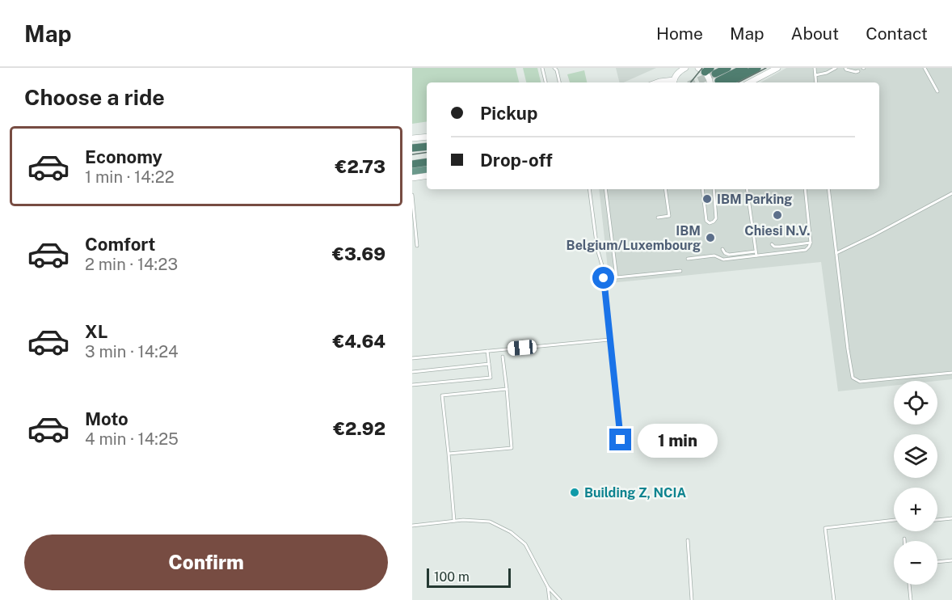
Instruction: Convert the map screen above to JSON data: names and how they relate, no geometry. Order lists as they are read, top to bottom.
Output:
{
  "places": [
    "IBM Parking",
    "Chiesi N.V.",
    "IBM Belgium/Luxembourg",
    "Building Z, NCIA"
  ],
  "scale_bar": "100 m",
  "page": {
    "header": "Map",
    "nav": [
      "Home",
      "Map",
      "About",
      "Contact"
    ],
    "heading": "Choose a ride",
    "banner": ["Pickup", "Drop-off"],
    "list": [
      {
        "name": "Economy",
        "note": "1 min · 14:22",
        "value": "€2.73"
      },
      {
        "name": "Comfort",
        "note": "2 min · 14:23",
        "value": "€3.69"
      },
      {
        "name": "XL",
        "note": "3 min · 14:24",
        "value": "€4.64"
      },
      {
        "name": "Moto",
        "note": "4 min · 14:25",
        "value": "€2.92"
      }
    ],
    "map_buttons": ["+", "−"],
    "bubble": "1 min",
    "buttons": "Confirm",
    "scale": "100 m"
  }
}
